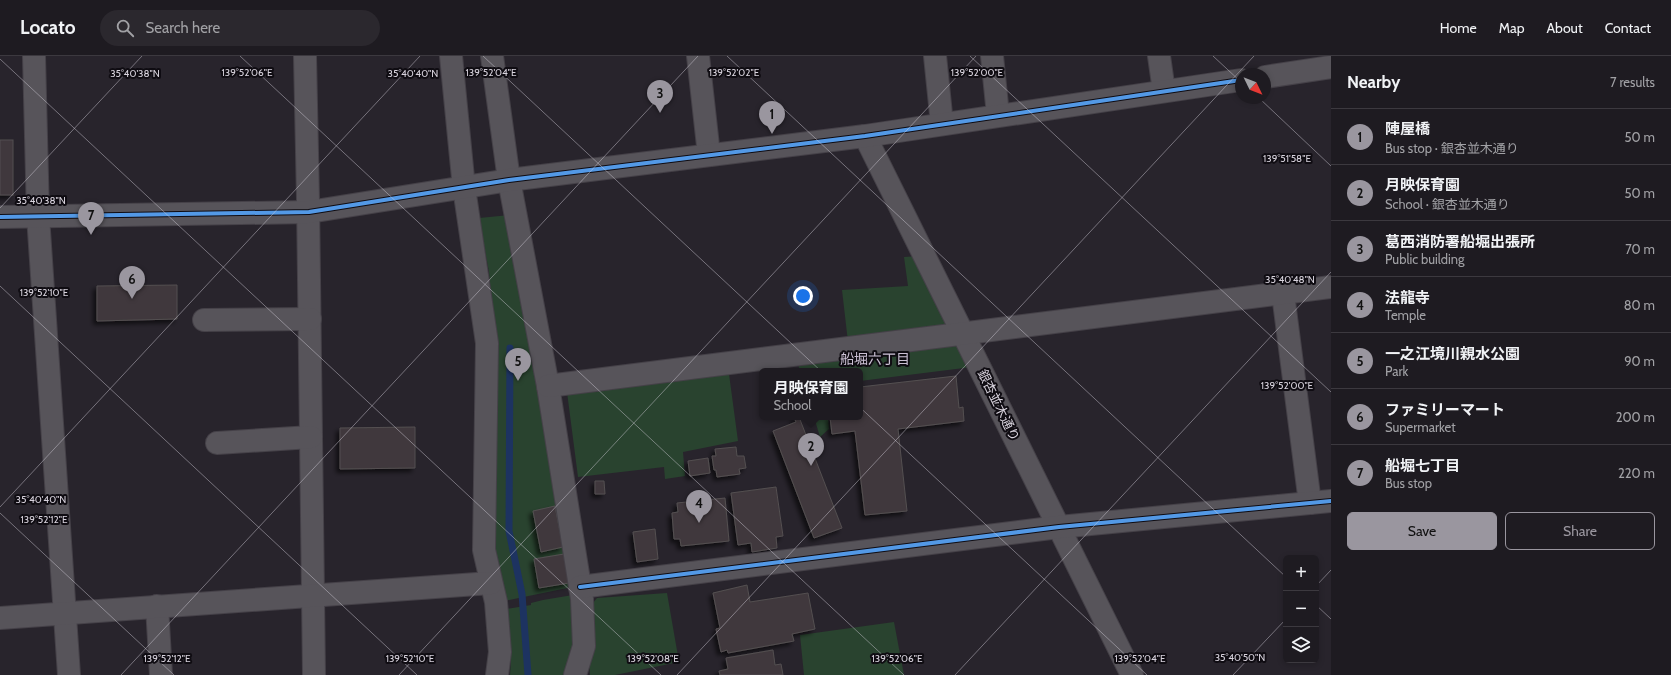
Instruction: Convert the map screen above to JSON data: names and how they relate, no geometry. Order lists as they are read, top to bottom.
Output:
{
  "streets": {
    "street": ["銀杏並木通り"]
  },
  "districts": ["船堀六丁目"],
  "north": "bottom right",
  "page": {
    "header": "Locato",
    "search": "Search here",
    "nav": [
      "Home",
      "Map",
      "About",
      "Contact"
    ],
    "heading": ["Nearby", "7 results"],
    "pins": [
      "3",
      "1",
      "7",
      "6",
      "5",
      "2",
      "4"
    ],
    "list": [
      {
        "mark": "1",
        "name": "陣屋橋",
        "note": "Bus stop · 銀杏並木通り",
        "value": "50 m"
      },
      {
        "mark": "2",
        "name": "月映保育園",
        "note": "School · 銀杏並木通り",
        "value": "50 m"
      },
      {
        "mark": "3",
        "name": "葛西消防署船堀出張所",
        "note": "Public building",
        "value": "70 m"
      },
      {
        "mark": "4",
        "name": "法龍寺",
        "note": "Temple",
        "value": "80 m"
      },
      {
        "mark": "5",
        "name": "一之江境川親水公園",
        "note": "Park",
        "value": "90 m"
      },
      {
        "mark": "6",
        "name": "ファミリーマート",
        "note": "Supermarket",
        "value": "200 m"
      },
      {
        "mark": "7",
        "name": "船堀七丁目",
        "note": "Bus stop",
        "value": "220 m"
      }
    ],
    "popup": ["月映保育園", "School"],
    "buttons": ["Save", "Share"],
    "map_buttons": ["+", "−"]
  },
  "coordinates": [
    "139°52'02\"E",
    "139°52'00\"E",
    "139°52'06\"E",
    "139°52'04\"E",
    "35°40'38\"N",
    "35°40'40\"N",
    "139°51'58\"E",
    "35°40'48\"N",
    "139°52'10\"E",
    "139°52'12\"E",
    "35°40'50\"N",
    "139°52'08\"E"
  ]
}
